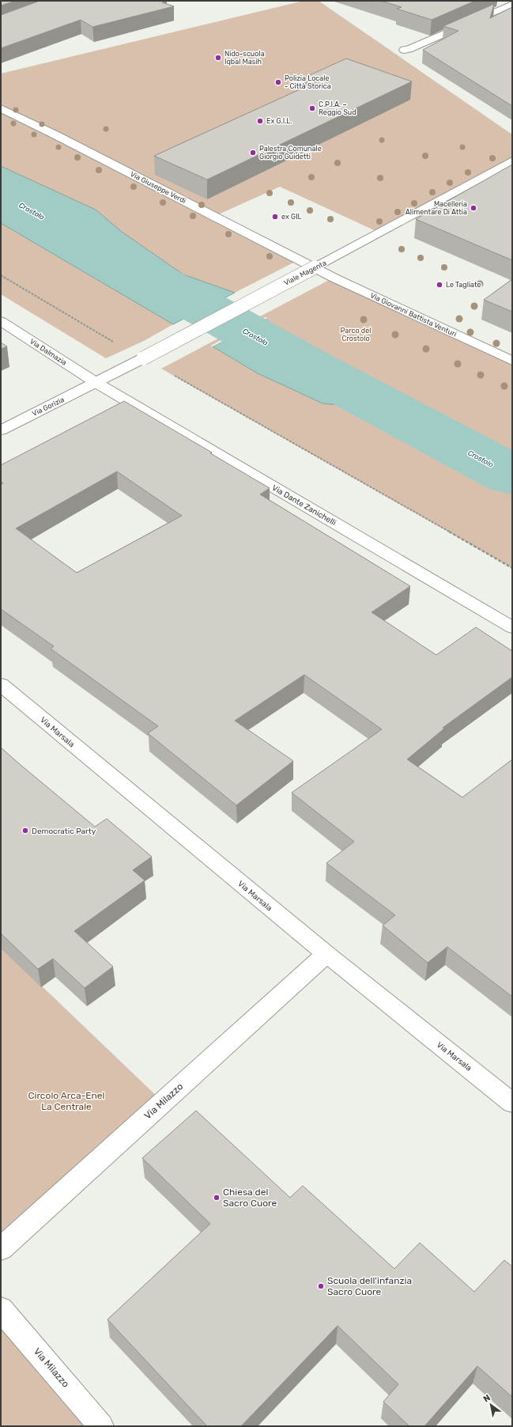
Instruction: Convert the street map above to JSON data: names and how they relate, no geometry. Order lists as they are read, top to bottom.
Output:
{
  "streets": {
    "street": [
      "Via Giuseppe Verdi",
      "Viale Magenta",
      "Via Giovanni Battista Venturi",
      "Via Dalmazia",
      "Via Gorizia",
      "Via Dante Zanichelli",
      "Via Marsala",
      "Via Milazzo"
    ]
  },
  "crossings": [
    ["Via Giuseppe Verdi", "Viale Magenta"],
    ["Via Giuseppe Verdi", "Via Giovanni Battista Venturi"],
    ["Viale Magenta", "Via Giovanni Battista Venturi"],
    ["Viale Magenta", "Via Dalmazia"],
    ["Viale Magenta", "Via Gorizia"],
    ["Viale Magenta", "Via Dante Zanichelli"],
    ["Via Dalmazia", "Via Gorizia"],
    ["Via Dalmazia", "Via Dante Zanichelli"],
    ["Via Gorizia", "Via Dante Zanichelli"],
    ["Via Marsala", "Via Milazzo"]
  ],
  "water": ["Crostolo"],
  "parks": ["Parco del Crostolo", "Circolo Arca-Enel La Centrale"],
  "places": [
    "Nido-scuola Iqbal Masih",
    "Polizia Locale - Città Storica",
    "C.P.I.A. – Reggio Sud",
    "Ex G.I.L.",
    "Palestra Comunale Giorgio Guidetti",
    "Macelleria Alimentare Di Attia",
    "ex GIL",
    "Le Tagliate",
    "Democratic Party",
    "Chiesa del Sacro Cuore",
    "Scuola dell'infanzia Sacro Cuore"
  ],
  "north": "top left"
}
